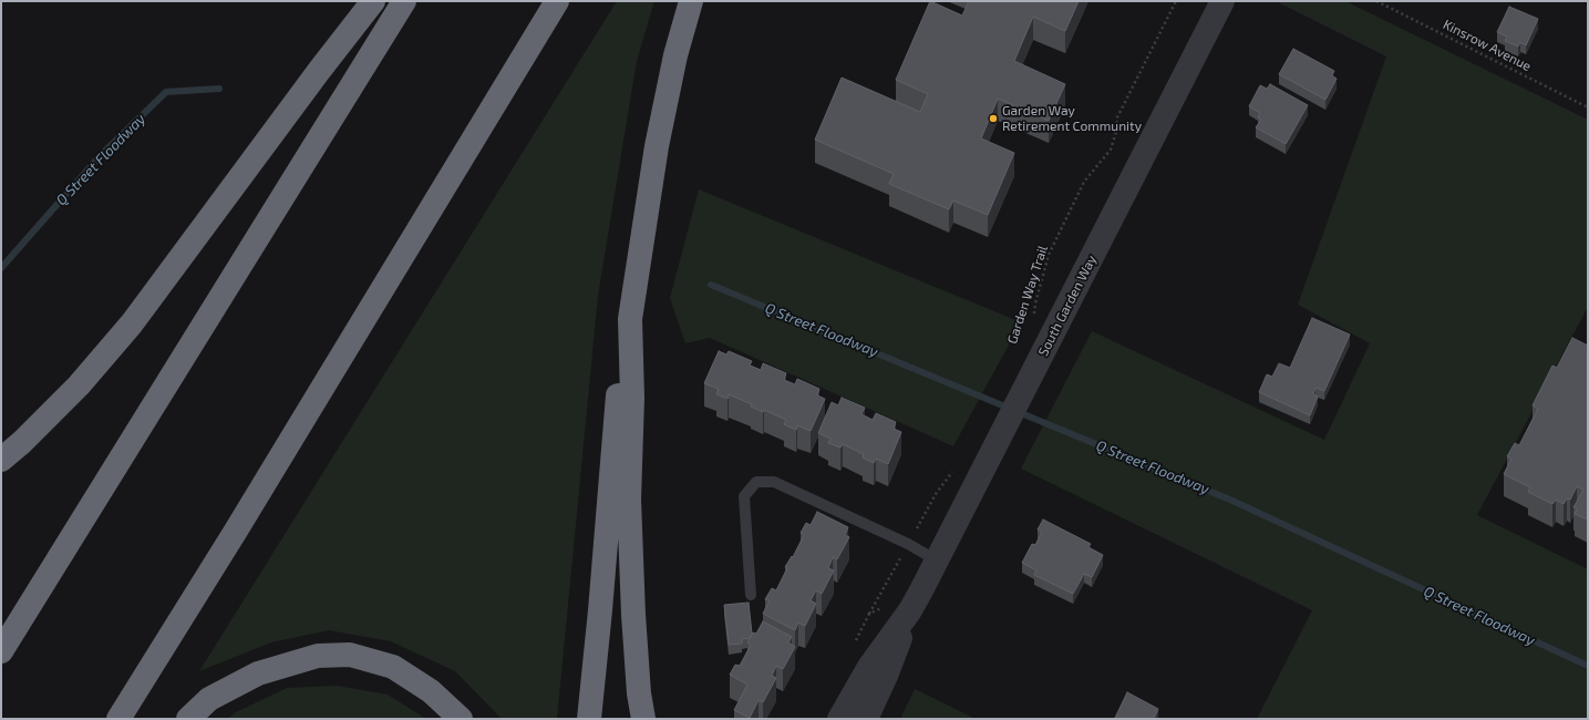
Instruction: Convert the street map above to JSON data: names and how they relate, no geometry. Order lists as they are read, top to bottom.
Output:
{
  "streets": {
    "street": ["South Garden Way"],
    "path": ["Kinsrow Avenue", "Garden Way Trail"]
  },
  "water": ["Q Street Floodway"],
  "places": ["Garden Way Retirement Community"]
}
